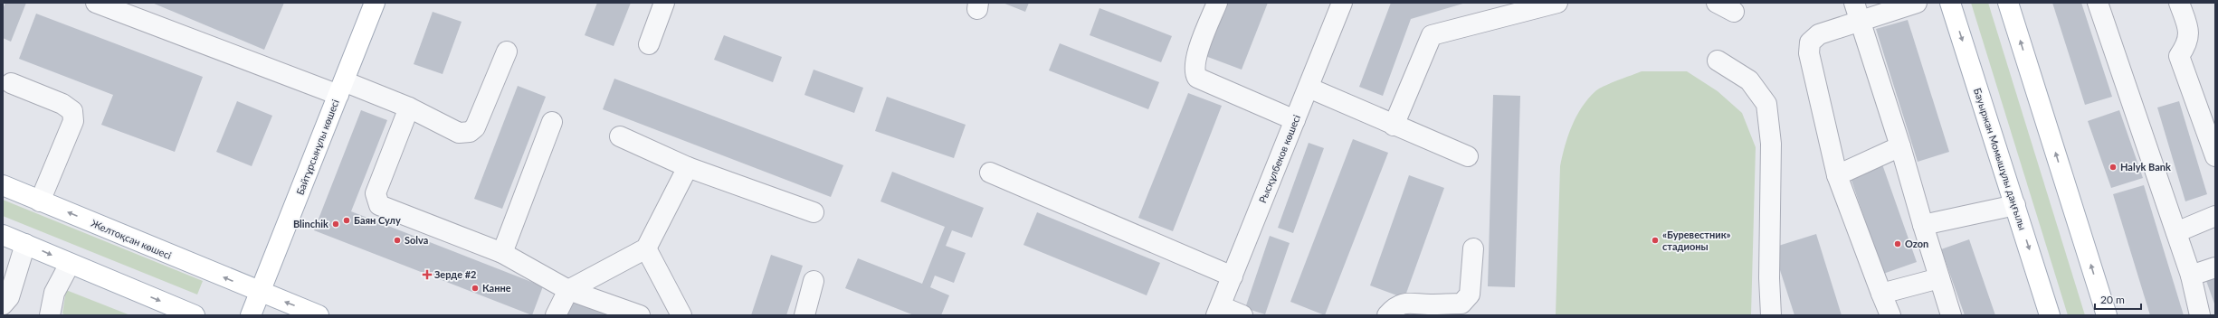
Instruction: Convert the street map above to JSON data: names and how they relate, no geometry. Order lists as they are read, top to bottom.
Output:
{
  "streets": {
    "main road": ["Байтұрсынұлы көшесі", "Бауыржан Момышұлы даңғылы", "Желтоқсан көшесі"],
    "street": ["Рысқұлбеков көшесі"]
  },
  "crossings": [
    ["Байтұрсынұлы көшесі", "Желтоқсан көшесі"]
  ],
  "places": {
    "other": [
      "Halyk Bank",
      "Баян Сулу",
      "Blinchik",
      "Solva",
      "«Буревестник» стадионы",
      "Ozon",
      "Канне"
    ],
    "health": ["Зерде #2"]
  },
  "scale_bar": "20 m"
}
